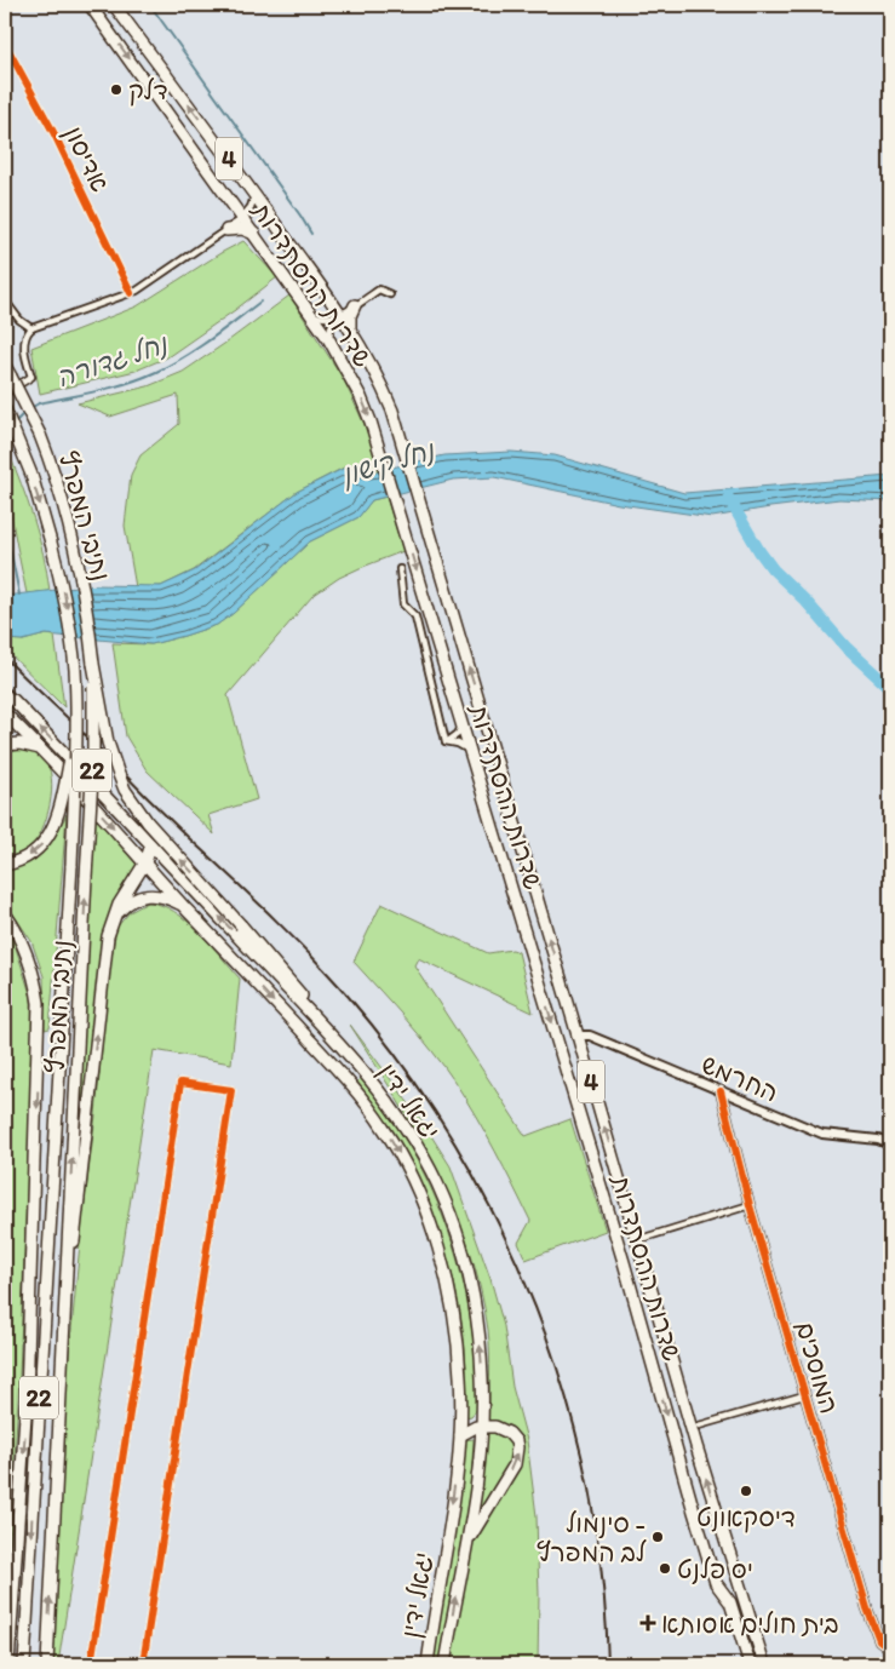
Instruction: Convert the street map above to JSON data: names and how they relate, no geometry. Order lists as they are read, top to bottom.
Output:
{
  "streets": {
    "highway": [
      "4",
      "שדרות ההסתדרות",
      "נתיבי המפרץ",
      "22",
      "יגאל ידין"
    ],
    "street": ["אדיסון", "החרמש", "המוסכים"]
  },
  "crossings": [
    ["שדרות ההסתדרות", "החרמש"],
    ["החרמש", "המוסכים"]
  ],
  "water": ["נחל גדורה", "נחל קישון"],
  "places": {
    "other": [
      "דלק",
      "דיסקאונט",
      "סינמול - לב המפרץ",
      "יס פלנט"
    ],
    "health": ["בית חולים אסותא"]
  }
}
